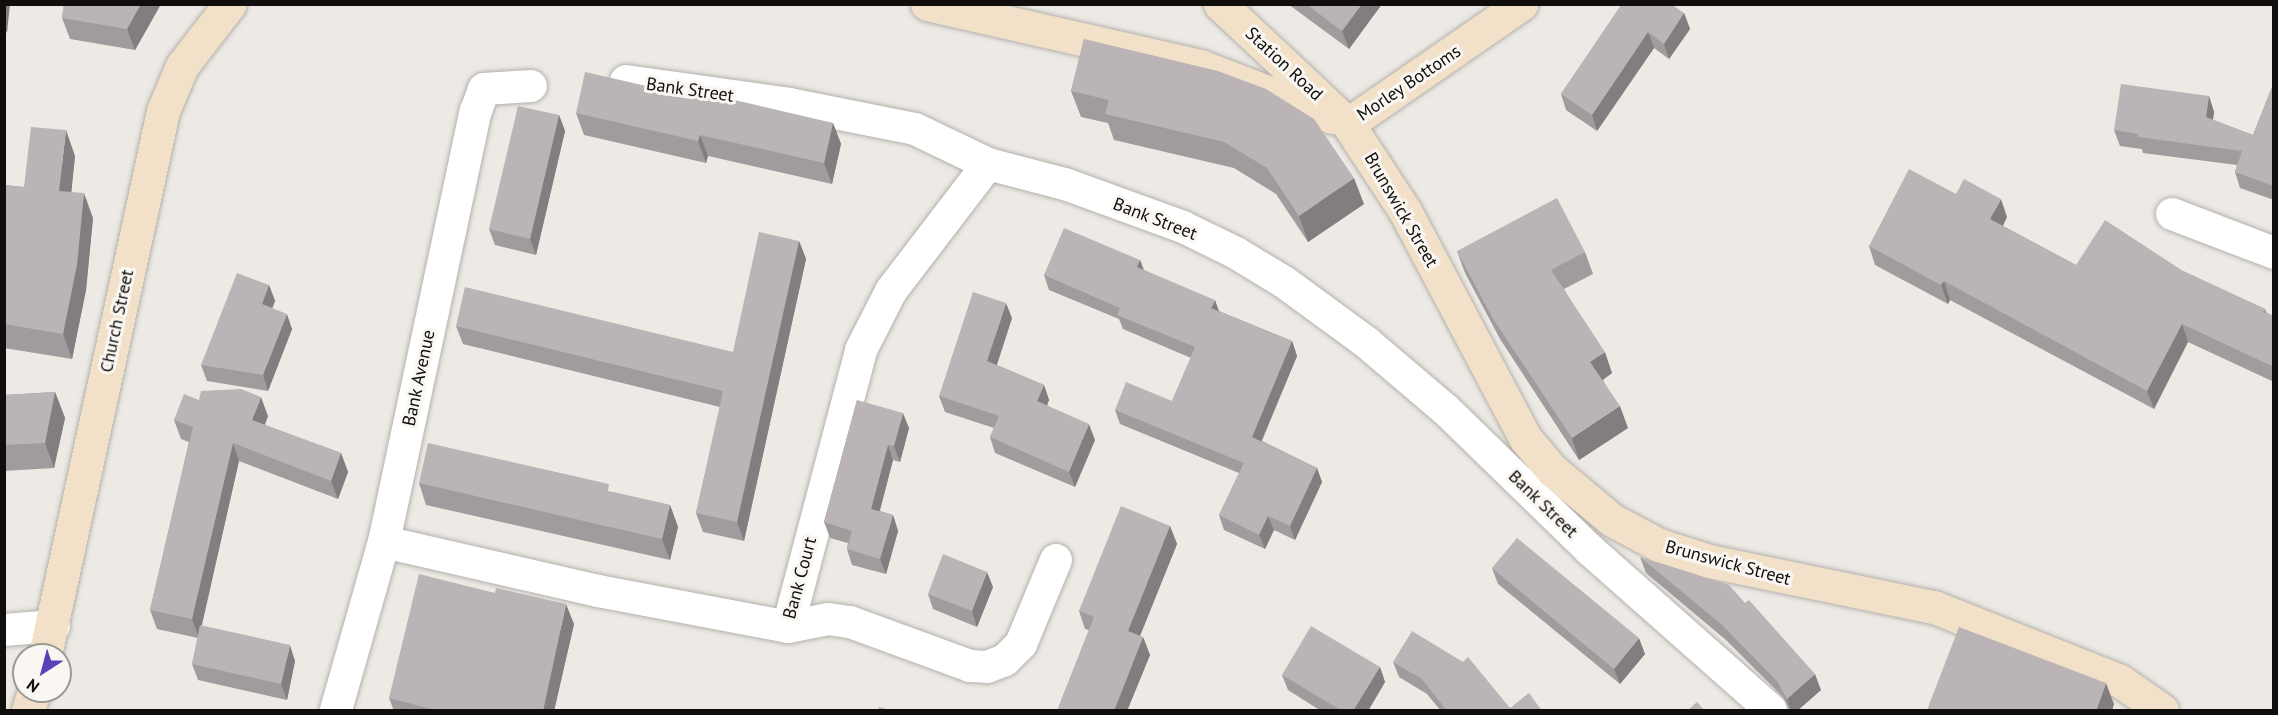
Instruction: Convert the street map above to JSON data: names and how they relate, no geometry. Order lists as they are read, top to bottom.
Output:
{
  "streets": {
    "main road": [
      "Station Road",
      "Morley Bottoms",
      "Brunswick Street",
      "Church Street"
    ],
    "street": ["Bank Street", "Bank Avenue", "Bank Court"]
  },
  "crossings": [
    ["Station Road", "Morley Bottoms"],
    ["Station Road", "Brunswick Street"],
    ["Morley Bottoms", "Brunswick Street"],
    ["Bank Street", "Brunswick Street"],
    ["Bank Street", "Bank Court"],
    ["Bank Avenue", "Bank Court"]
  ],
  "north": "bottom left"
}
